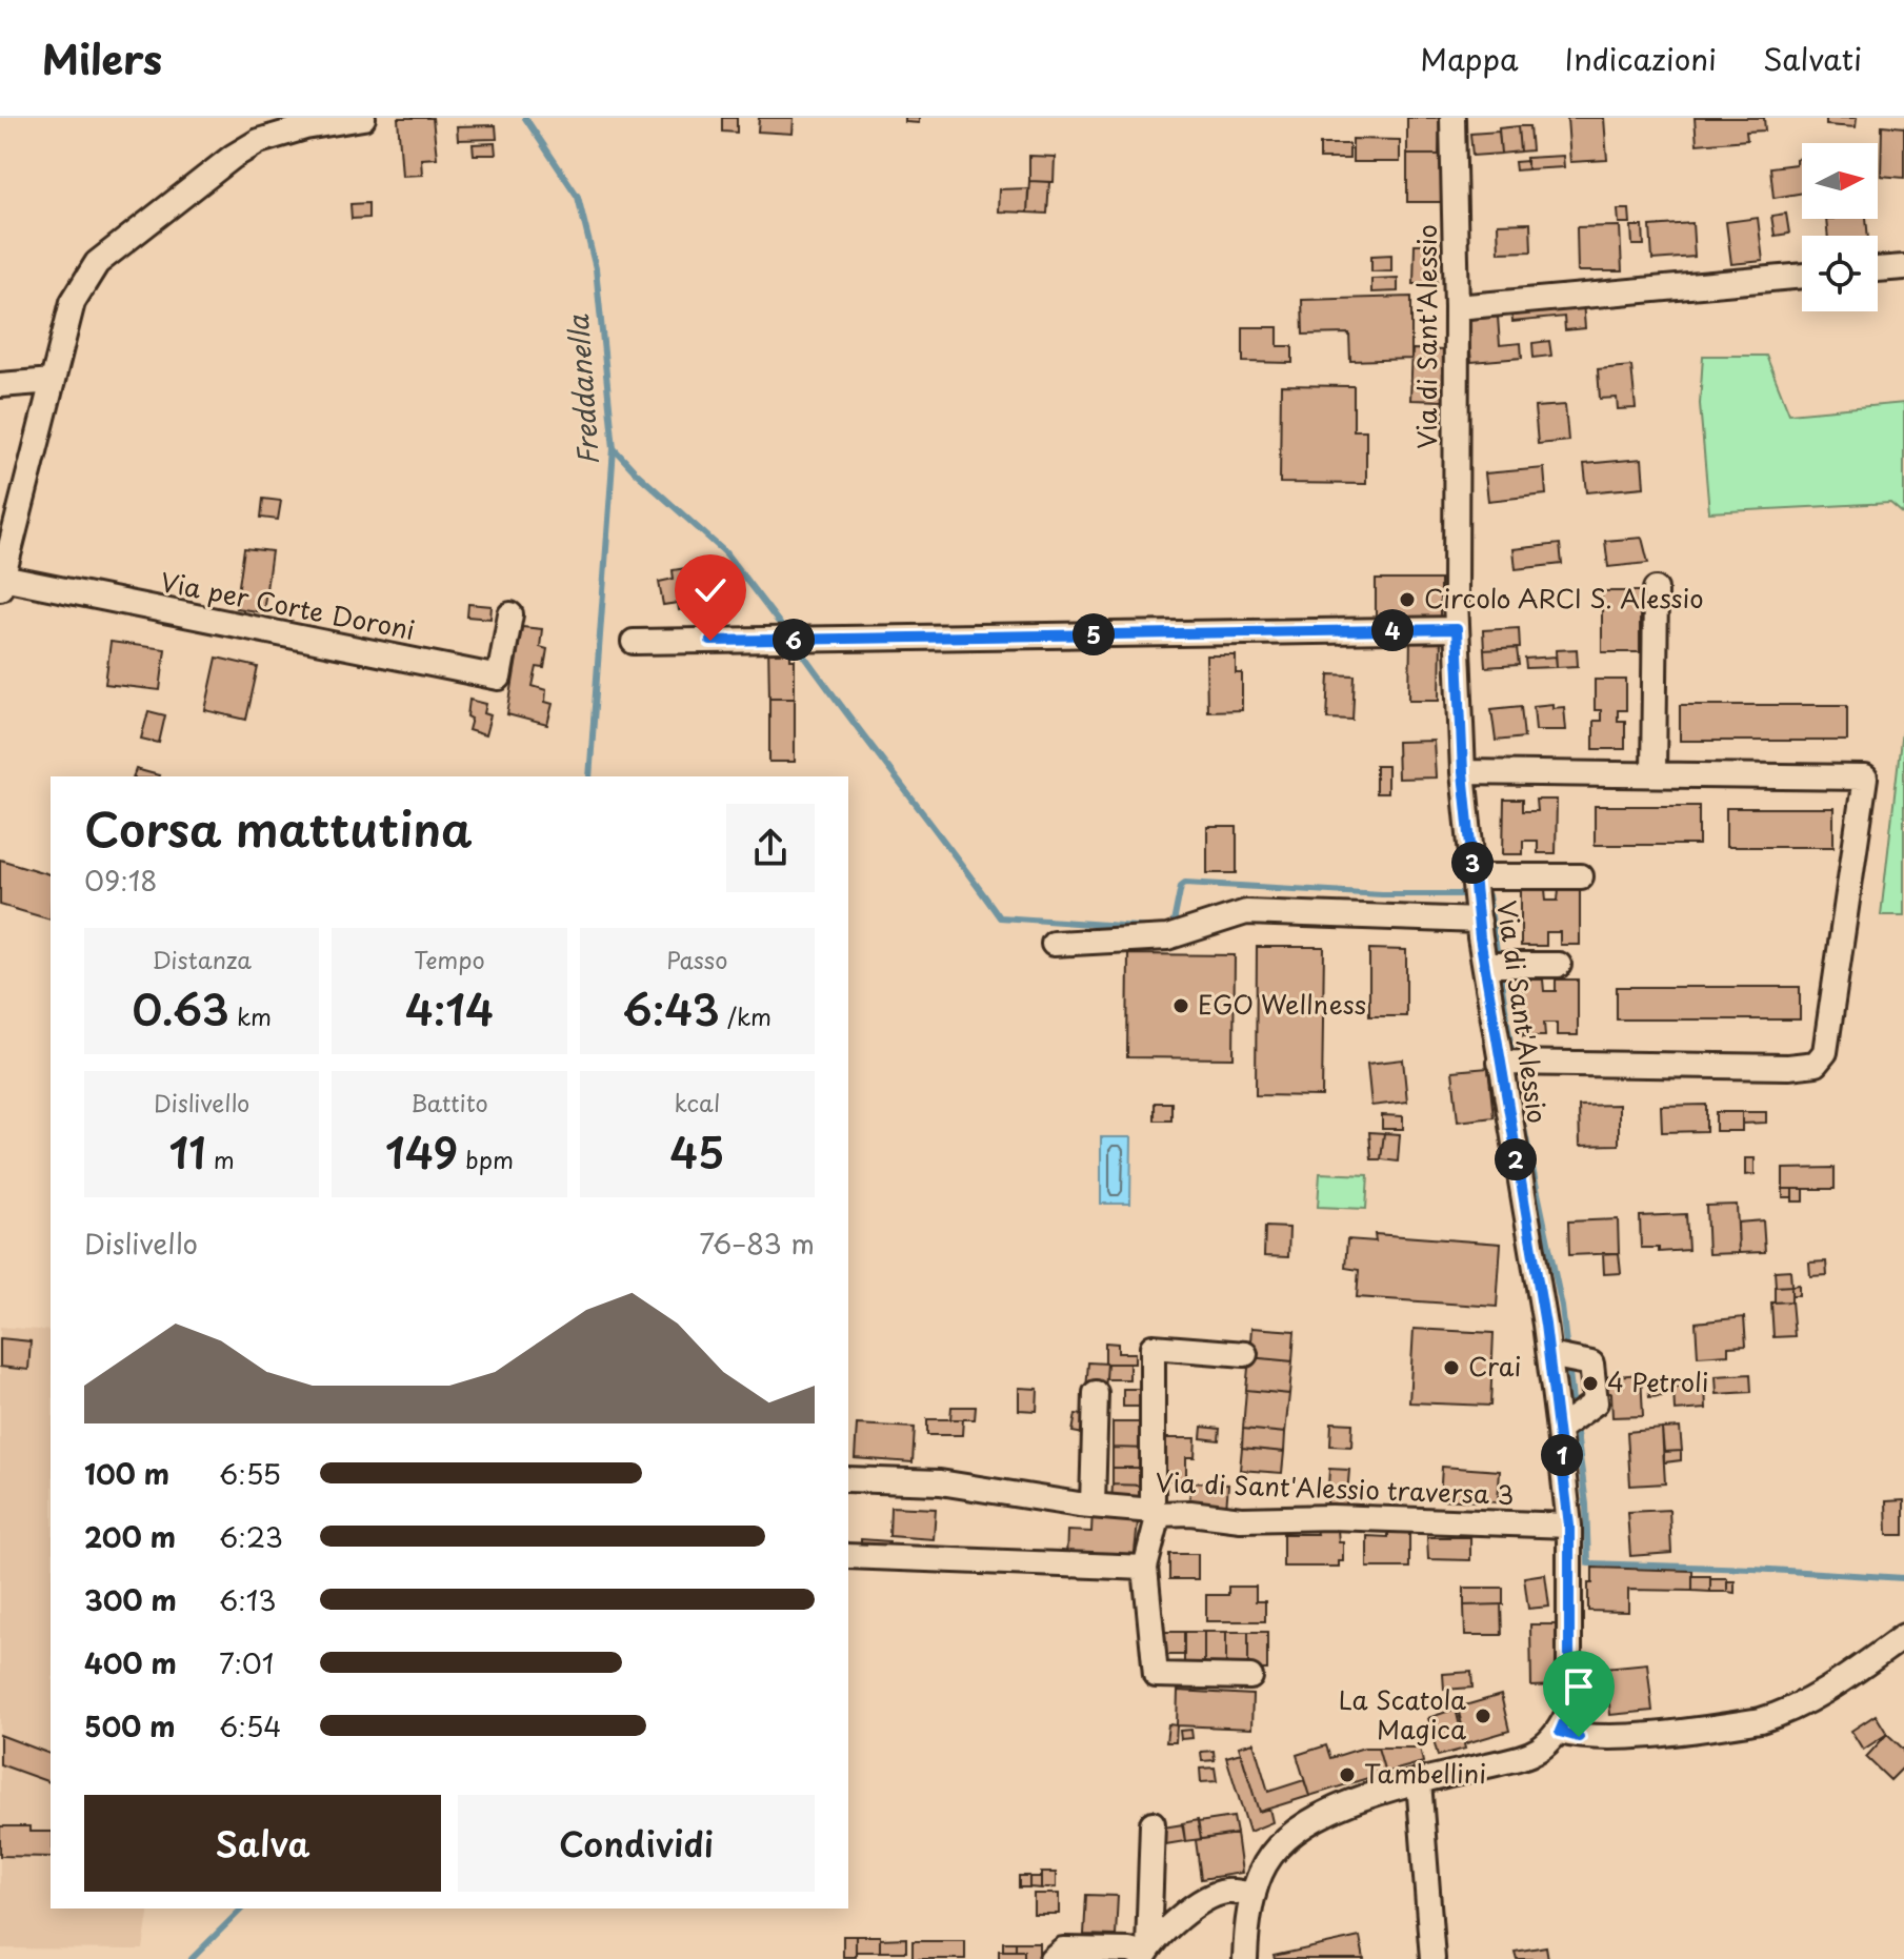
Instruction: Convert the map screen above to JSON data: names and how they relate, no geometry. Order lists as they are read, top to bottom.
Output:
{
  "streets": {
    "street": ["Via di Sant'Alessio", "Via per Corte Doroni", "Via di Sant'Alessio traversa 3"]
  },
  "crossings": [
    ["Via di Sant'Alessio", "Via di Sant'Alessio traversa 3"]
  ],
  "water": ["Freddanella"],
  "places": [
    "Circolo ARCI S. Alessio",
    "EGO Wellness",
    "Crai",
    "4 Petroli",
    "La Scatola Magica",
    "Tambellini"
  ],
  "north": "right",
  "page": {
    "header": "Milers",
    "nav": ["Mappa", "Indicazioni", "Salvati"],
    "pins": [
      "4",
      "5",
      "6",
      "3",
      "2",
      "1"
    ],
    "heading": ["Corsa mattutina", "09:18"],
    "stats": [
      ["Distanza", "0.63 km"],
      ["Tempo", "4:14"],
      ["Passo", "6:43 /km"],
      ["Dislivello", "11 m"],
      ["Battito", "149 bpm"],
      ["kcal", "45"]
    ],
    "chart": ["Dislivello", "76–83 m"],
    "list": [
      {
        "name": "100 m",
        "note": "6:55"
      },
      {
        "name": "200 m",
        "note": "6:23"
      },
      {
        "name": "300 m",
        "note": "6:13"
      },
      {
        "name": "400 m",
        "note": "7:01"
      },
      {
        "name": "500 m",
        "note": "6:54"
      }
    ],
    "buttons": ["Salva", "Condividi"]
  }
}
